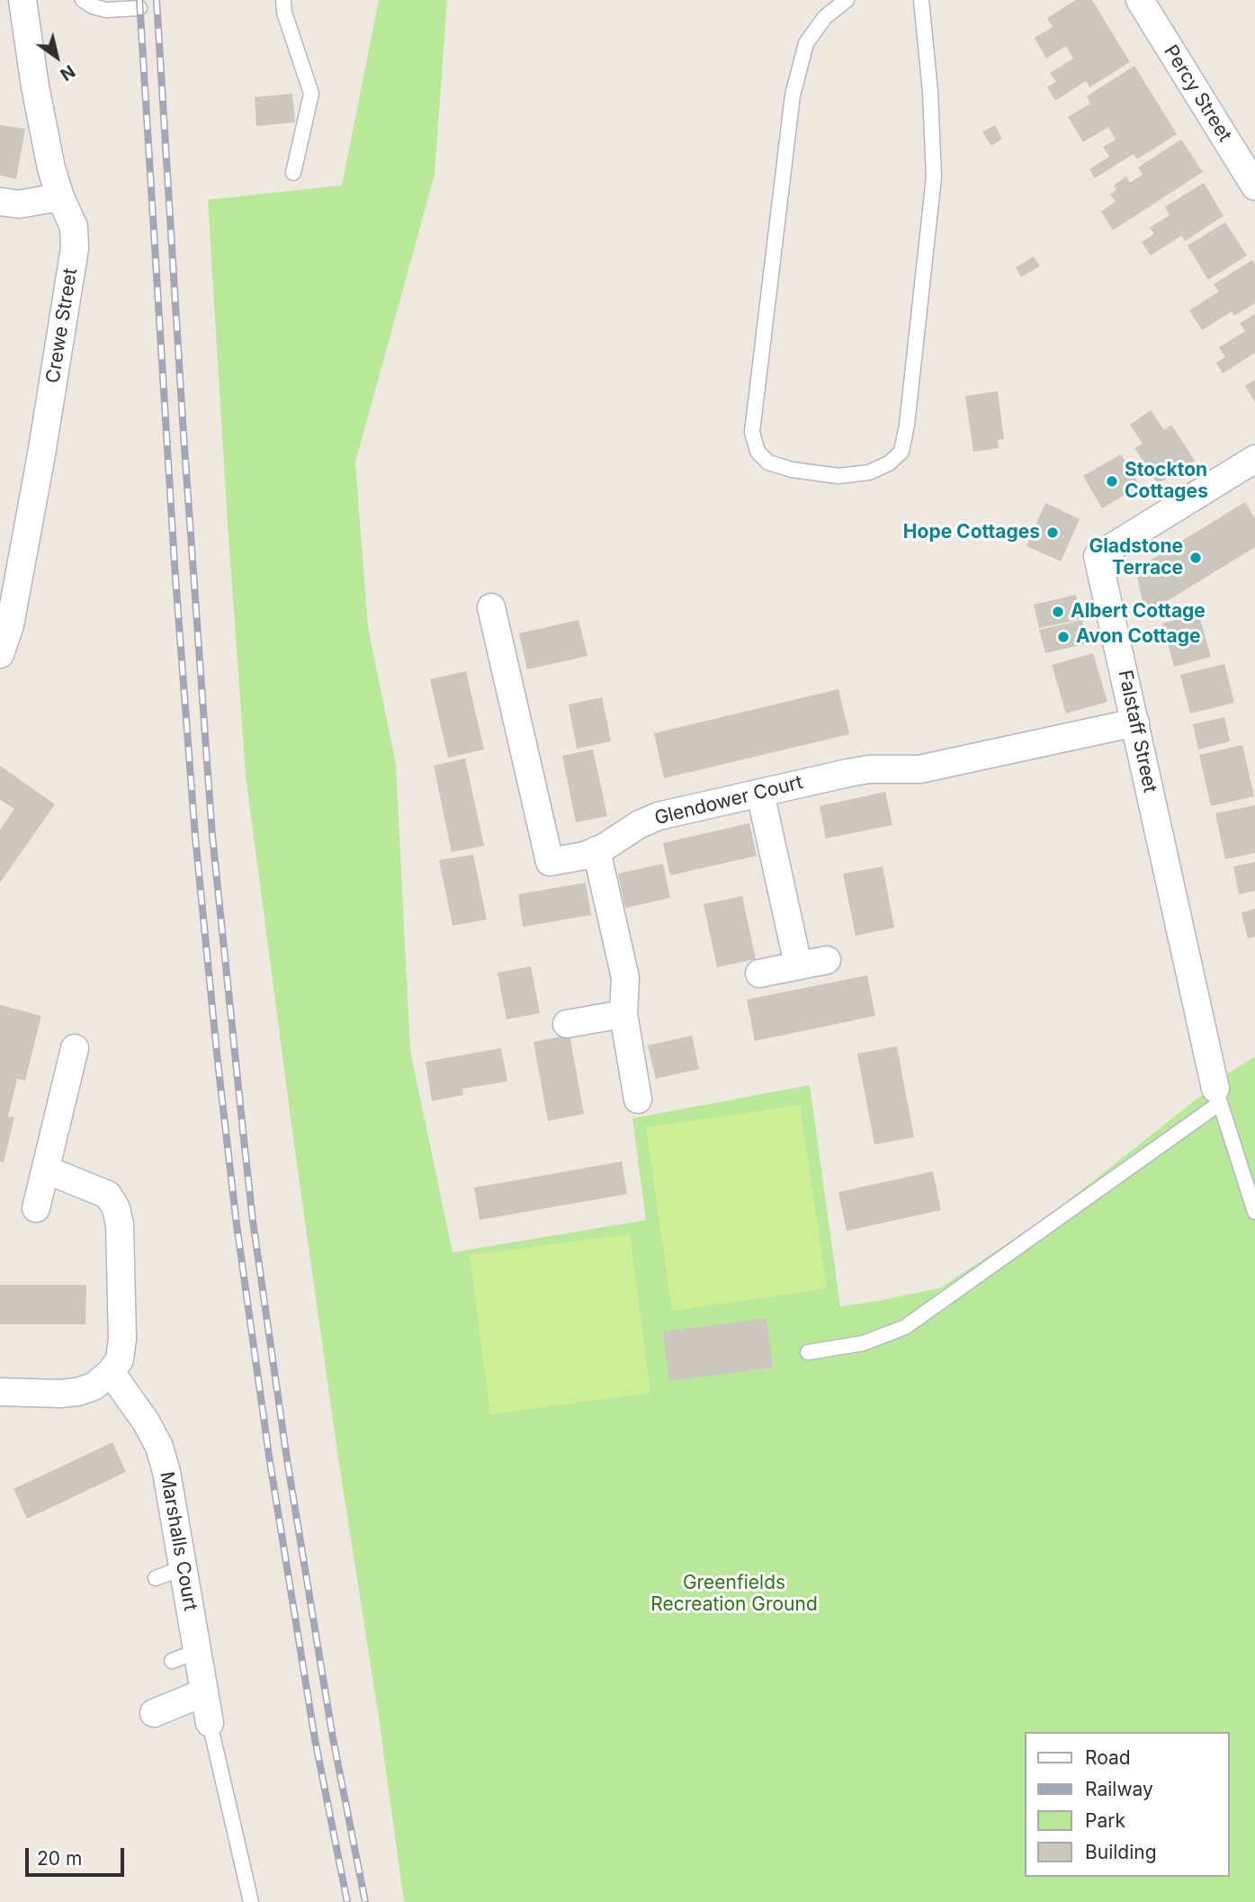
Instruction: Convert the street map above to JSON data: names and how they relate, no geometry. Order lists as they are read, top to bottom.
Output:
{
  "streets": {
    "street": [
      "Percy Street",
      "Crewe Street",
      "Falstaff Street",
      "Glendower Court",
      "Marshalls Court"
    ]
  },
  "crossings": [
    ["Falstaff Street", "Glendower Court"]
  ],
  "parks": ["Greenfields Recreation Ground"],
  "places": [
    "Stockton Cottages",
    "Hope Cottages",
    "Gladstone Terrace",
    "Albert Cottage",
    "Avon Cottage"
  ],
  "legend": [
    "Road",
    "Railway",
    "Park",
    "Building"
  ],
  "scale_bar": "20 m",
  "north": "bottom right"
}
